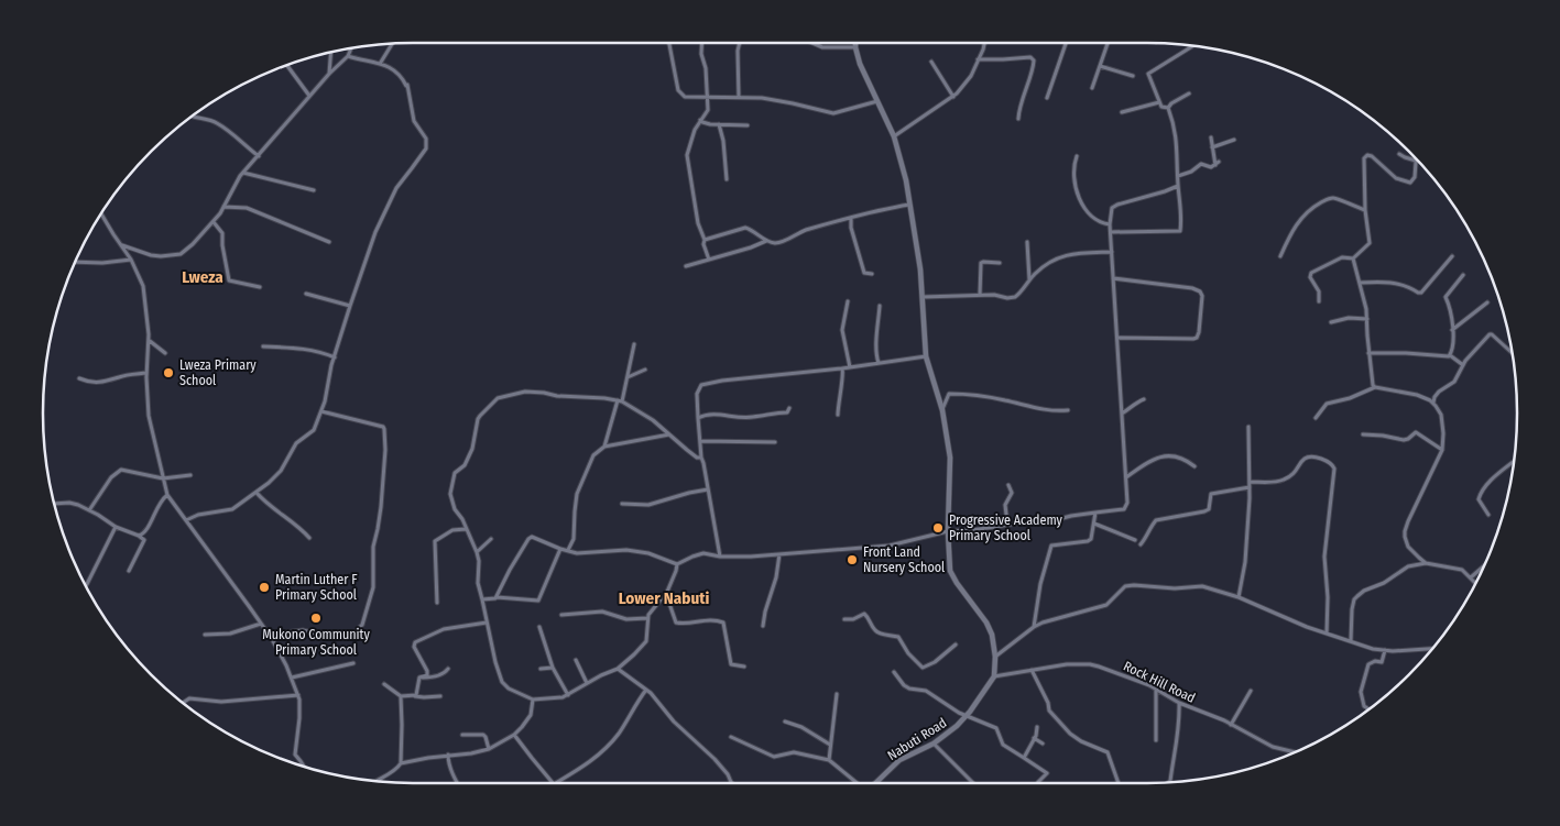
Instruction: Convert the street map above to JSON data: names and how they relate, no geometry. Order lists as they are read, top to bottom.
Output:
{
  "streets": {
    "street": ["Rock Hill Road", "Nabuti Road"]
  },
  "crossings": [
    ["Rock Hill Road", "Nabuti Road"]
  ],
  "districts": ["Lweza", "Lower Nabuti"],
  "places": [
    "Lweza Primary School",
    "Progressive Academy Primary School",
    "Front Land Nursery School",
    "Martin Luther F Primary School",
    "Mukono Community Primary School"
  ]
}
